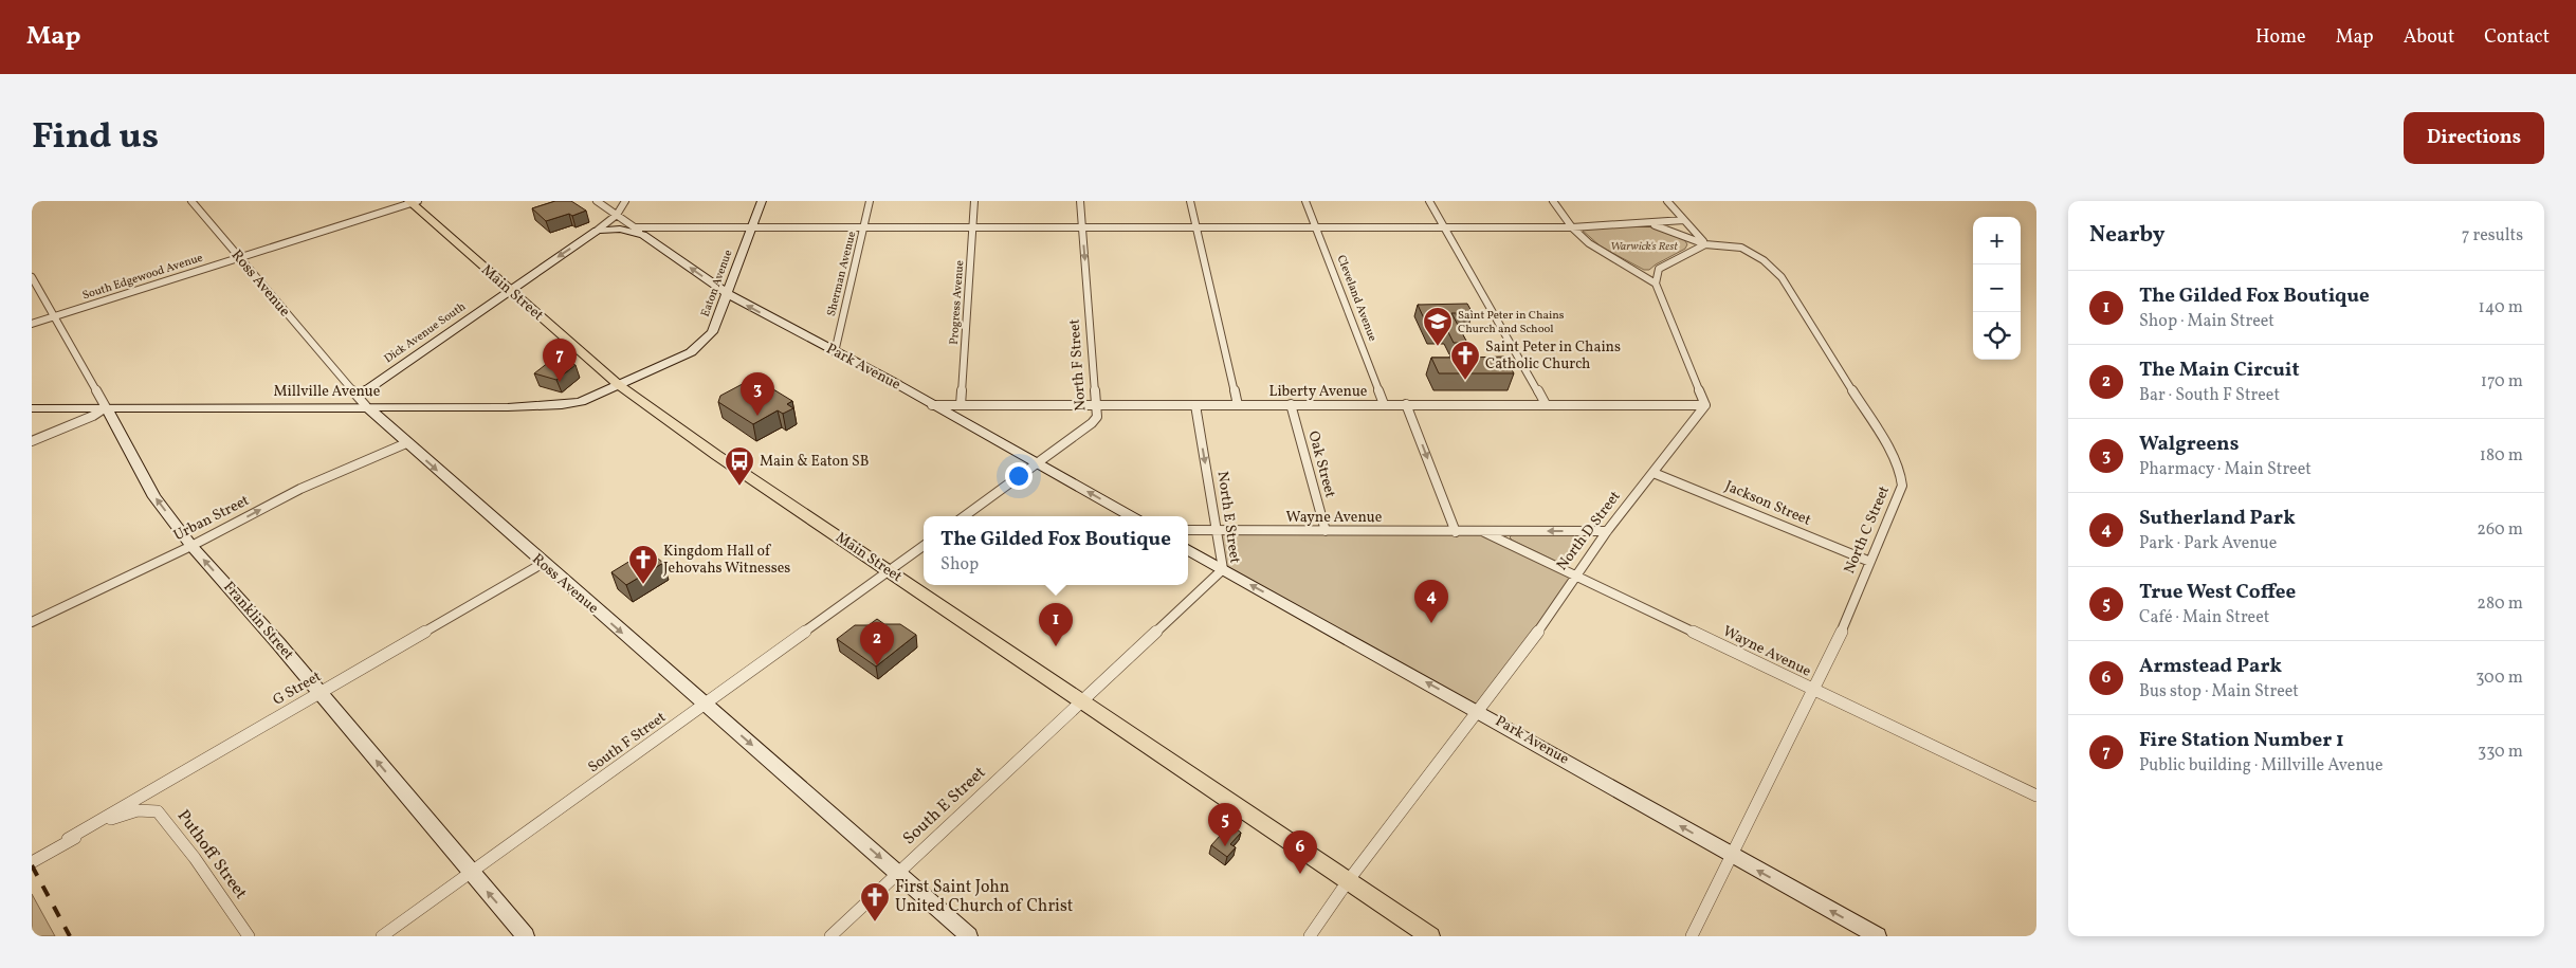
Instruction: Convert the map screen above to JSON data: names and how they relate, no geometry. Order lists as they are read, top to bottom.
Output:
{
  "streets": {
    "main road": [
      "Ross Avenue",
      "Eaton Avenue",
      "Main Street",
      "Dick Avenue South",
      "Park Avenue",
      "Millville Avenue",
      "Franklin Street"
    ],
    "street": [
      "Sherman Avenue",
      "South Edgewood Avenue",
      "Cleveland Avenue",
      "Progress Avenue",
      "North F Street",
      "Liberty Avenue",
      "Oak Street",
      "Jackson Street",
      "North E Street",
      "Wayne Avenue",
      "Urban Street",
      "North C Street",
      "North D Street",
      "G Street",
      "South F Street",
      "South E Street",
      "Puthoff Street"
    ]
  },
  "crossings": [
    ["Sherman Avenue", "Park Avenue"],
    ["South Edgewood Avenue", "Ross Avenue"],
    ["South Edgewood Avenue", "Main Street"],
    ["South Edgewood Avenue", "Franklin Street"],
    ["Ross Avenue", "Dick Avenue South"],
    ["Ross Avenue", "Millville Avenue"],
    ["Ross Avenue", "Urban Street"],
    ["Ross Avenue", "G Street"],
    ["Ross Avenue", "South F Street"],
    ["Ross Avenue", "South E Street"],
    ["Eaton Avenue", "Main Street"],
    ["Eaton Avenue", "Park Avenue"],
    ["Eaton Avenue", "Millville Avenue"],
    ["Main Street", "Dick Avenue South"],
    ["Main Street", "Millville Avenue"],
    ["Main Street", "North E Street"],
    ["Main Street", "North D Street"],
    ["Main Street", "South F Street"],
    ["Main Street", "South E Street"],
    ["Cleveland Avenue", "Liberty Avenue"],
    ["Progress Avenue", "Liberty Avenue"],
    ["North F Street", "Park Avenue"],
    ["North F Street", "Liberty Avenue"],
    ["Park Avenue", "Liberty Avenue"],
    ["Park Avenue", "North E Street"],
    ["Park Avenue", "North C Street"],
    ["Park Avenue", "North D Street"],
    ["Millville Avenue", "Franklin Street"],
    ["Liberty Avenue", "Oak Street"],
    ["Liberty Avenue", "North E Street"],
    ["Liberty Avenue", "North D Street"],
    ["Oak Street", "Wayne Avenue"],
    ["Jackson Street", "North C Street"],
    ["Jackson Street", "North D Street"],
    ["North E Street", "Wayne Avenue"],
    ["North E Street", "South E Street"],
    ["Wayne Avenue", "North C Street"],
    ["Wayne Avenue", "North D Street"],
    ["Urban Street", "Franklin Street"],
    ["Franklin Street", "G Street"],
    ["Franklin Street", "South F Street"]
  ],
  "one_way": [
    "Ross Avenue",
    "Dick Avenue South",
    "North F Street",
    "Park Avenue",
    "North E Street",
    "Urban Street",
    "Franklin Street"
  ],
  "parks": ["Warwick's Rest"],
  "places": {
    "school or university": ["Saint Peter in Chains Church and School"],
    "church": ["Saint Peter in Chains Catholic Church", "Kingdom Hall of Jehovahs Witnesses", "First Saint John United Church of Christ"],
    "bus stop": ["Main & Eaton SB"]
  },
  "page": {
    "header": "Map",
    "nav": [
      "Home",
      "Map",
      "About",
      "Contact"
    ],
    "title": "Find us",
    "buttons": "Directions",
    "heading": ["Nearby", "7 results"],
    "map_buttons": ["+", "−"],
    "list": [
      {
        "mark": "1",
        "name": "The Gilded Fox Boutique",
        "note": "Shop · Main Street",
        "value": "140 m"
      },
      {
        "mark": "2",
        "name": "The Main Circuit",
        "note": "Bar · South F Street",
        "value": "170 m"
      },
      {
        "mark": "3",
        "name": "Walgreens",
        "note": "Pharmacy · Main Street",
        "value": "180 m"
      },
      {
        "mark": "4",
        "name": "Sutherland Park",
        "note": "Park · Park Avenue",
        "value": "260 m"
      },
      {
        "mark": "5",
        "name": "True West Coffee",
        "note": "Café · Main Street",
        "value": "280 m"
      },
      {
        "mark": "6",
        "name": "Armstead Park",
        "note": "Bus stop · Main Street",
        "value": "300 m"
      },
      {
        "mark": "7",
        "name": "Fire Station Number 1",
        "note": "Public building · Millville Avenue",
        "value": "330 m"
      }
    ],
    "pins": [
      "7",
      "3",
      "4",
      "1",
      "2",
      "5",
      "6"
    ],
    "popup": ["The Gilded Fox Boutique", "Shop"]
  }
}
